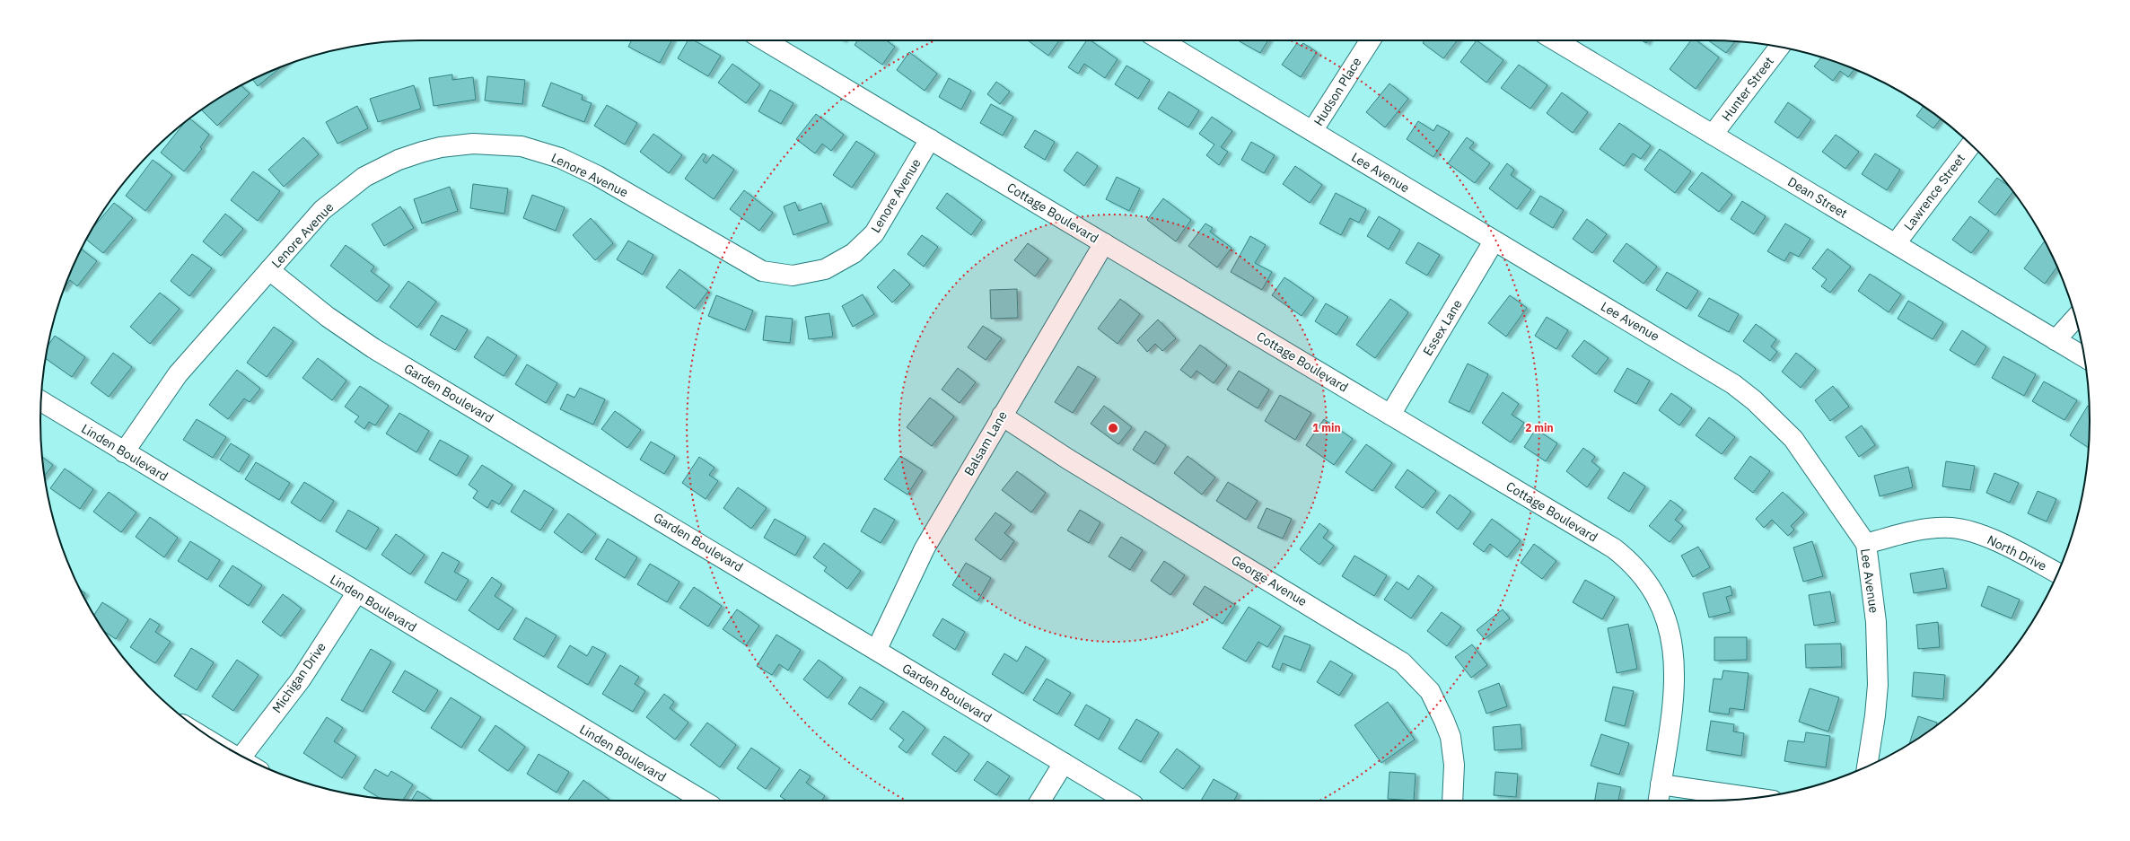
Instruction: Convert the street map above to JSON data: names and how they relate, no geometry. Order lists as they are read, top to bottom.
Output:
{
  "streets": {
    "street": [
      "Hunter Street",
      "Hudson Place",
      "Lee Avenue",
      "Lenore Avenue",
      "Lawrence Street",
      "Dean Street",
      "Cottage Boulevard",
      "Essex Lane",
      "Garden Boulevard",
      "Balsam Lane",
      "Linden Boulevard",
      "North Drive",
      "George Avenue",
      "Michigan Drive"
    ]
  },
  "crossings": [
    ["Hunter Street", "Dean Street"],
    ["Hudson Place", "Lee Avenue"],
    ["Lee Avenue", "Essex Lane"],
    ["Lee Avenue", "North Drive"],
    ["Lenore Avenue", "Cottage Boulevard"],
    ["Lenore Avenue", "Garden Boulevard"],
    ["Lenore Avenue", "Linden Boulevard"],
    ["Lawrence Street", "Dean Street"],
    ["Cottage Boulevard", "Essex Lane"],
    ["Cottage Boulevard", "Balsam Lane"],
    ["Garden Boulevard", "Balsam Lane"],
    ["Balsam Lane", "George Avenue"],
    ["Linden Boulevard", "Michigan Drive"]
  ],
  "rings": ["1 min", "2 min"]
}
